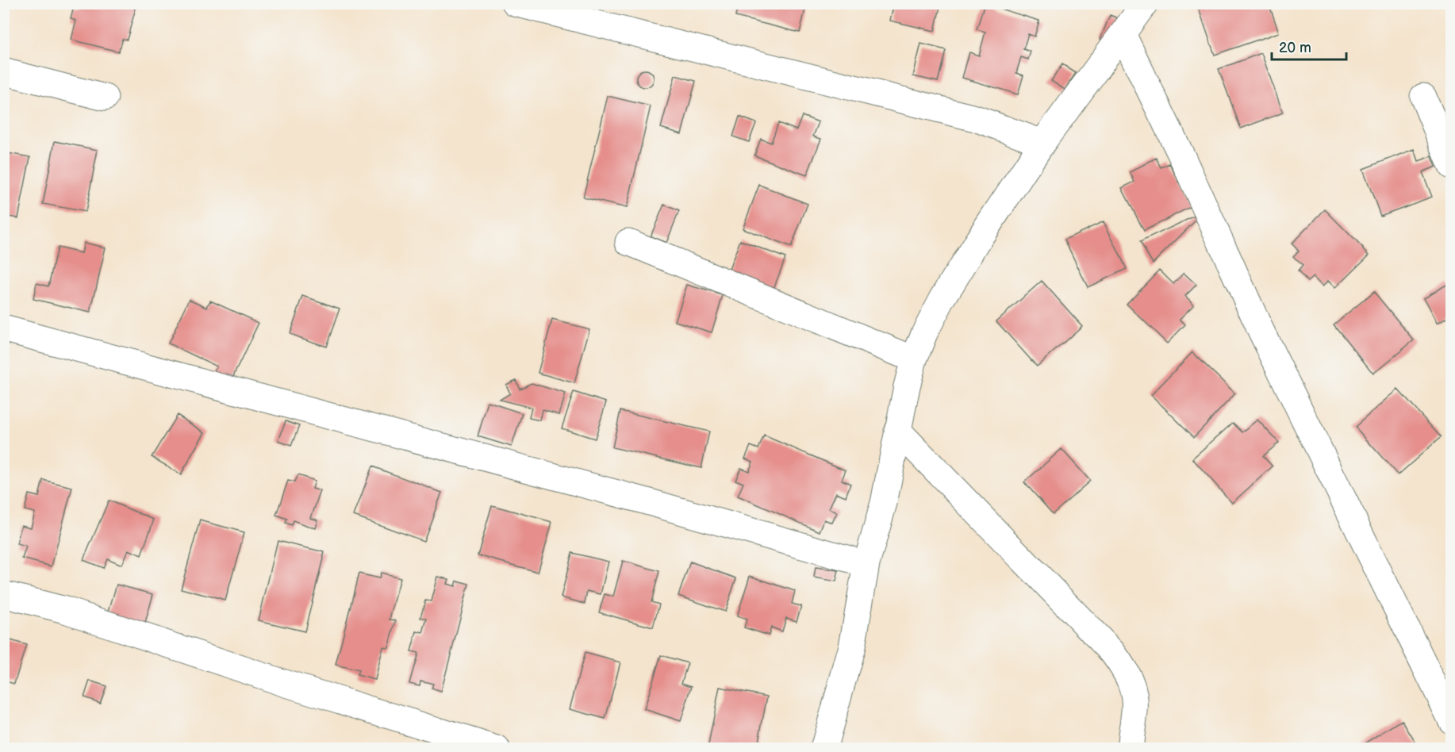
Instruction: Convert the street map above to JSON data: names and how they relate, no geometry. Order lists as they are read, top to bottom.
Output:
{
  "scale_bar": "20 m"
}
